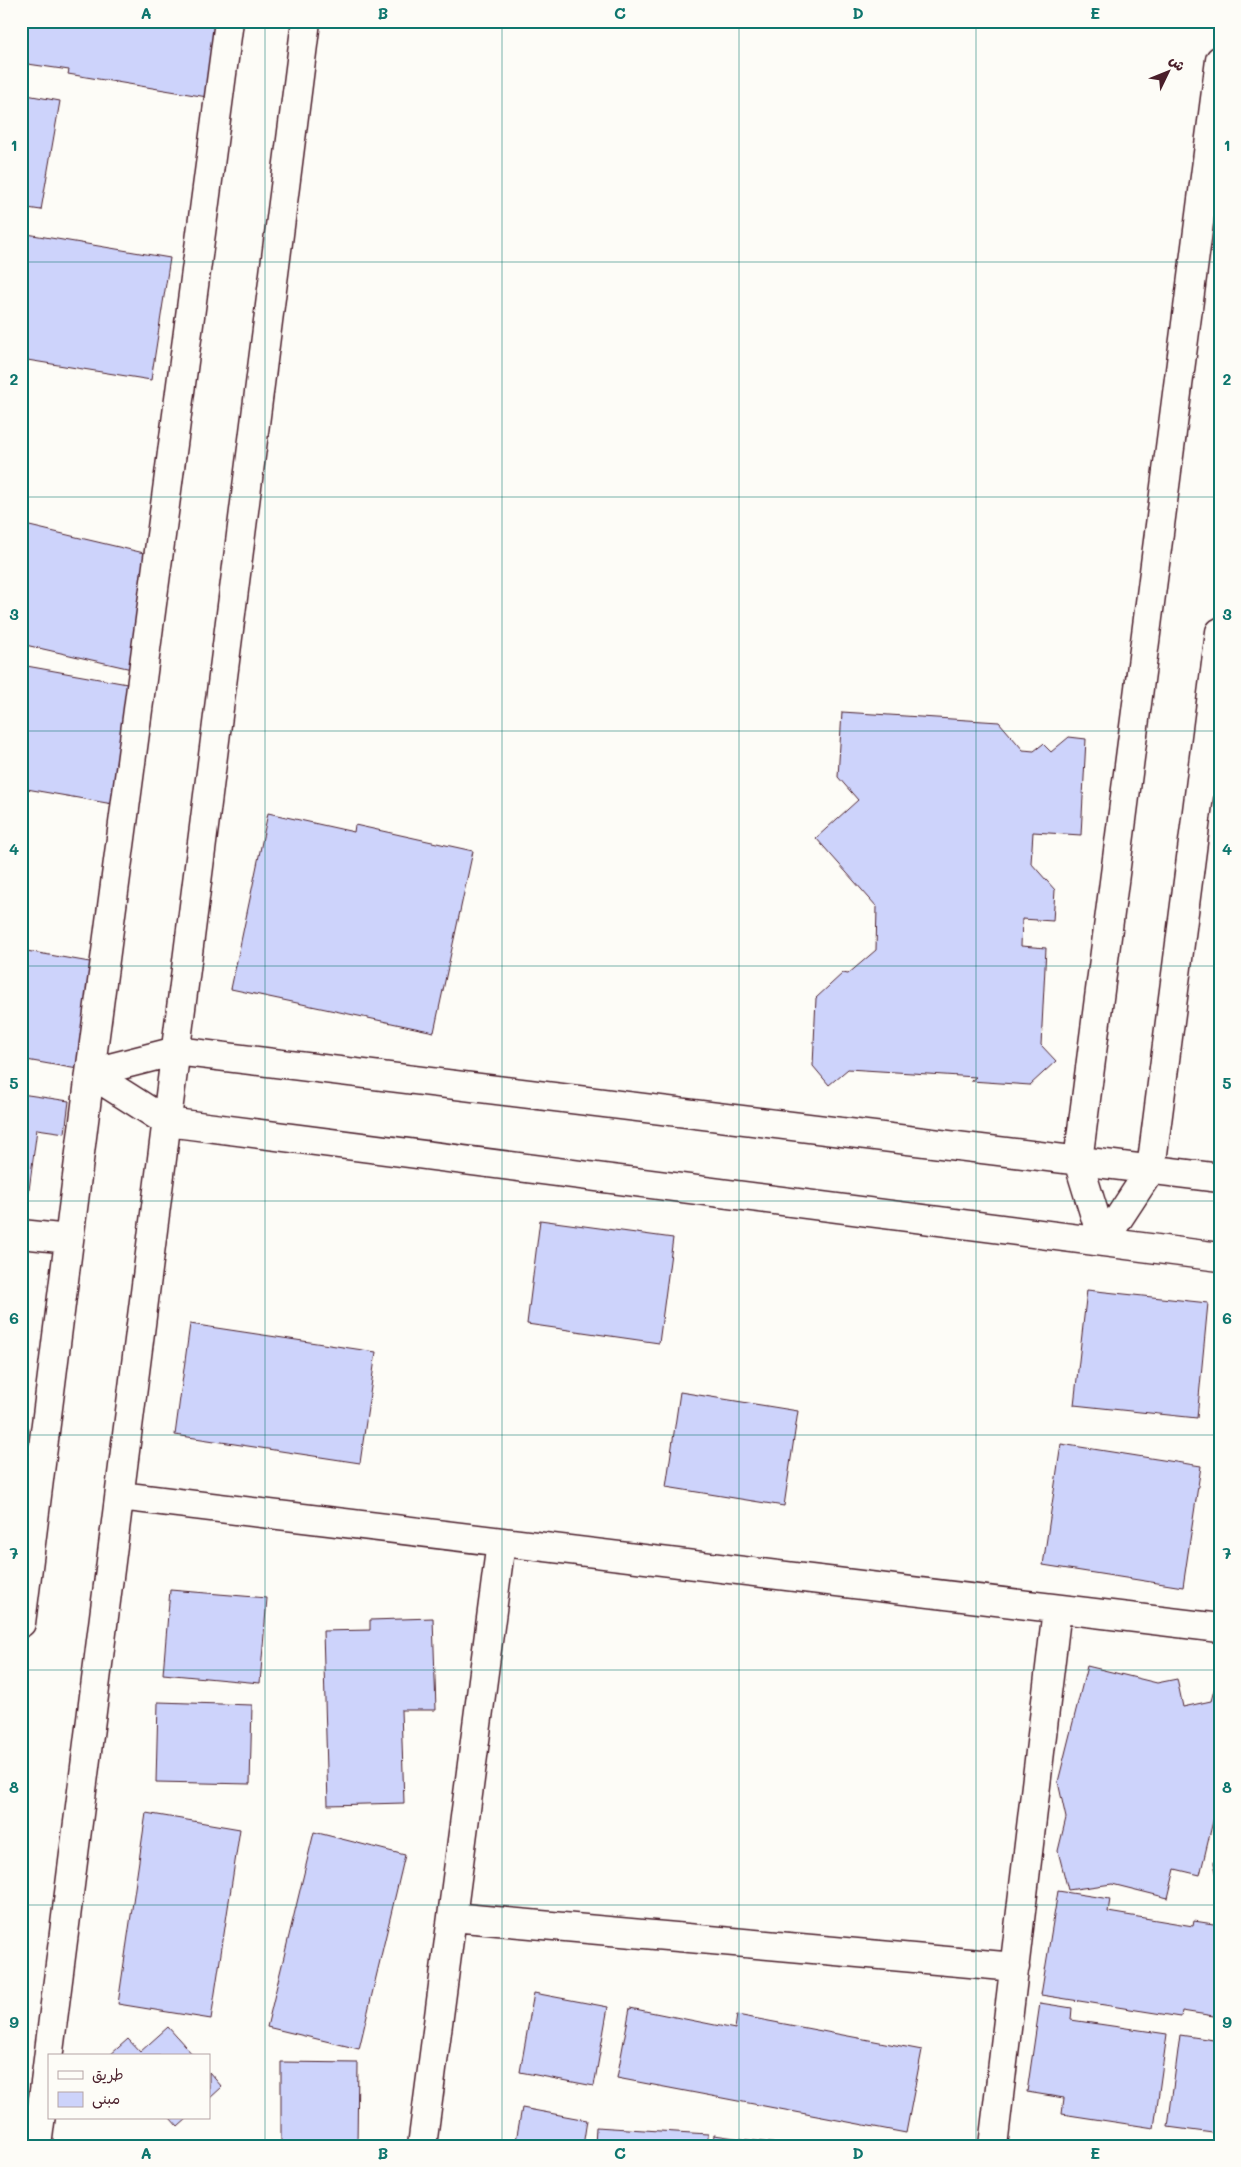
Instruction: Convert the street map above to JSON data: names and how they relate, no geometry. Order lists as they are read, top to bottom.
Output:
{
  "legend": ["طريق", "مبنى"],
  "north": "top right",
  "grid": {
    "columns": [
      "A",
      "B",
      "C",
      "D",
      "E"
    ],
    "rows": [
      "1",
      "2",
      "3",
      "4",
      "5",
      "6",
      "7",
      "8",
      "9"
    ]
  }
}
